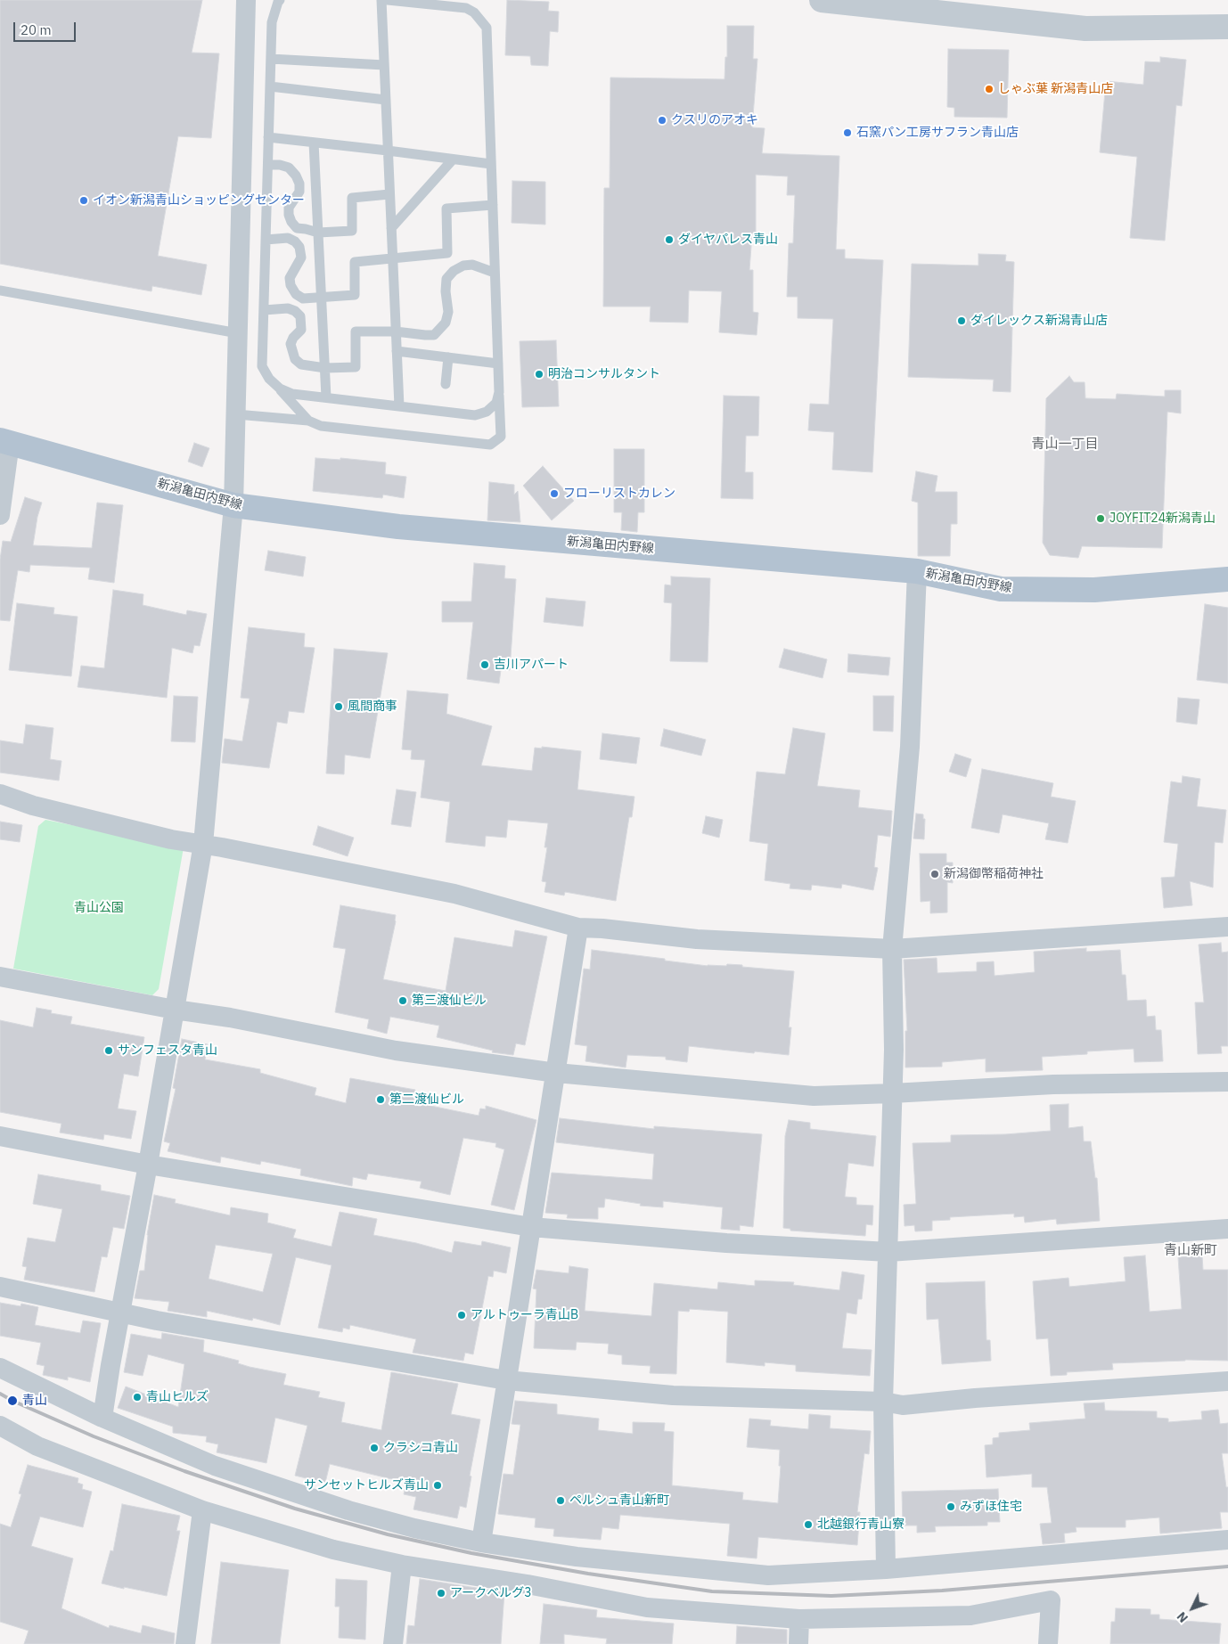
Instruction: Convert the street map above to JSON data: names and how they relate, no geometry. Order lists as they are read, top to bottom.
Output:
{
  "streets": {
    "main road": ["新潟亀田内野線"]
  },
  "districts": ["青山一丁目", "青山新町"],
  "parks": ["青山公園"],
  "places": [
    "しゃぶ葉 新潟青山店",
    "クスリのアオキ",
    "石窯パン工房サフラン青山店",
    "イオン新潟青山ショッピングセンター",
    "ダイヤパレス青山",
    "ダイレックス新潟青山店",
    "明治コンサルタント",
    "フローリストカレン",
    "JOYFIT24新潟青山",
    "吉川アパート",
    "風間商事",
    "新潟御幣稲荷神社",
    "第三渡仙ビル",
    "サンフェスタ青山",
    "第二渡仙ビル",
    "アルトゥーラ青山B",
    "青山ヒルズ",
    "青山",
    "クラシコ青山",
    "サンセットヒルズ青山",
    "ペルシュ青山新町",
    "みずほ住宅",
    "北越銀行青山寮",
    "アークベルグ3"
  ],
  "scale_bar": "20 m",
  "north": "bottom left"
}
